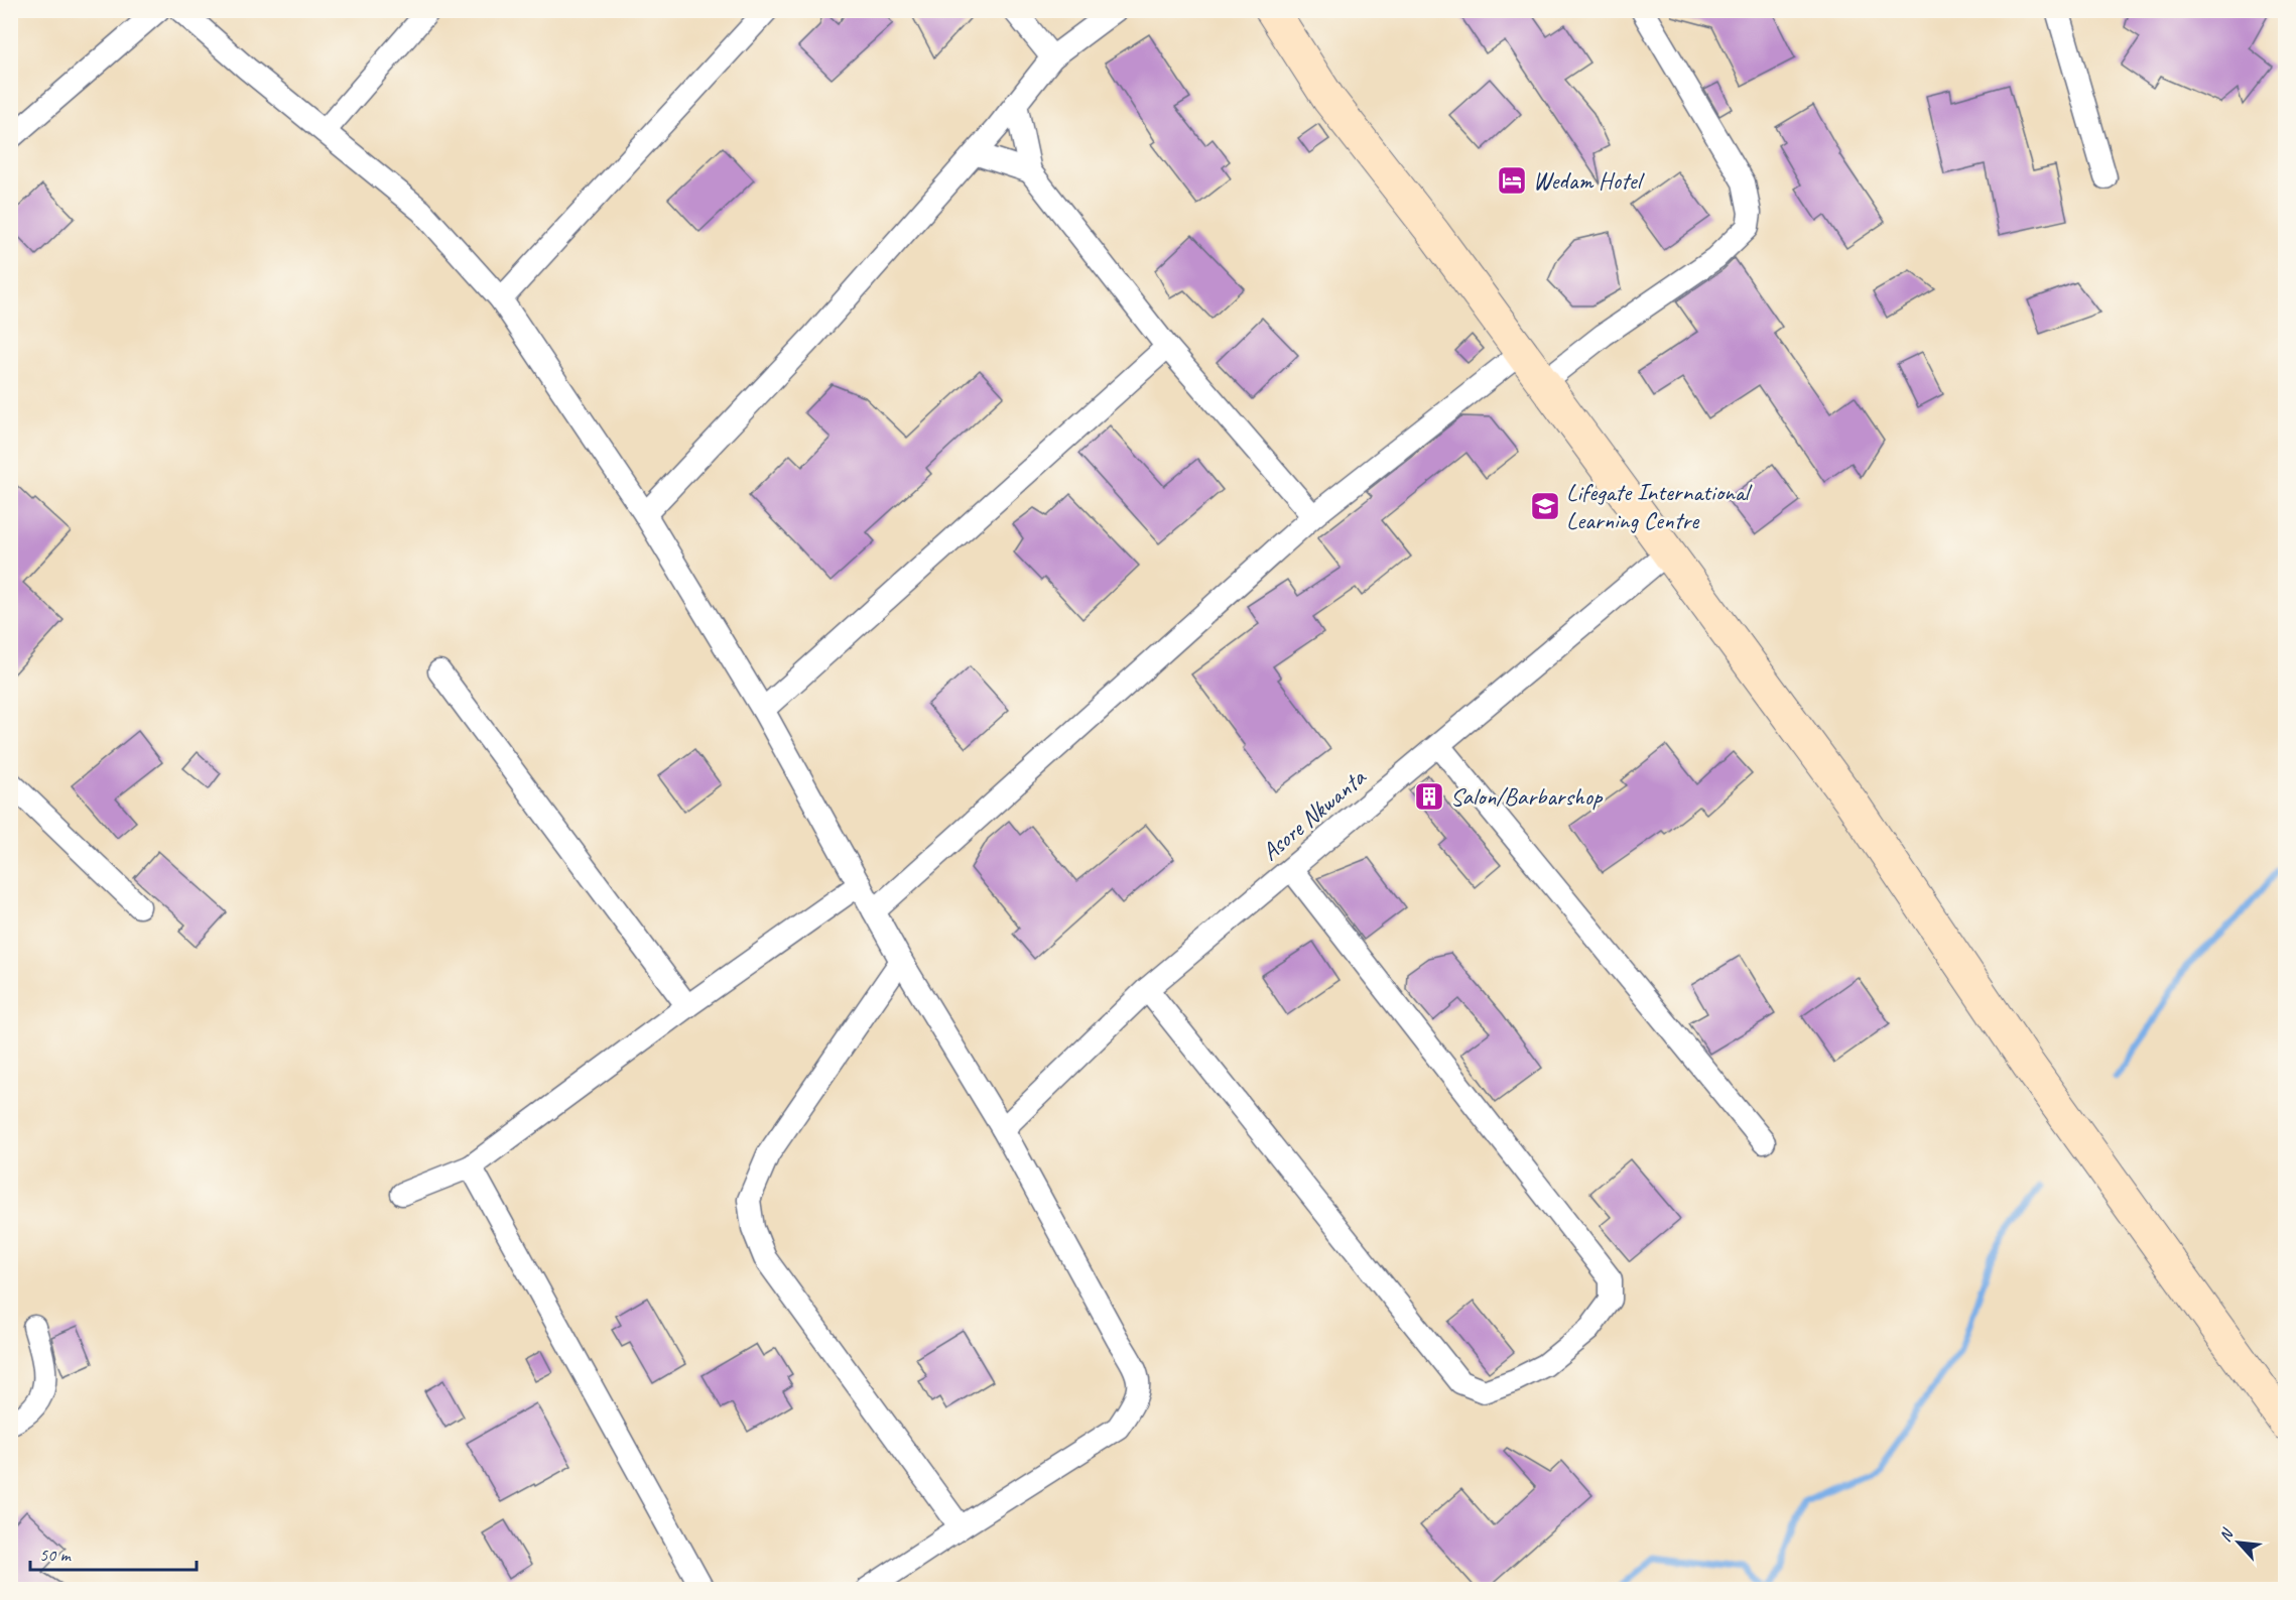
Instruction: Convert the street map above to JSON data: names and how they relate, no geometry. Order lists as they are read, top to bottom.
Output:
{
  "streets": {
    "street": ["Asore Nkwanta"]
  },
  "places": {
    "hotel": ["Wedam Hotel"],
    "school or university": ["Lifegate International Learning Centre"],
    "building": ["Salon/Barbarshop"]
  },
  "scale_bar": "50 m",
  "north": "top left"
}
